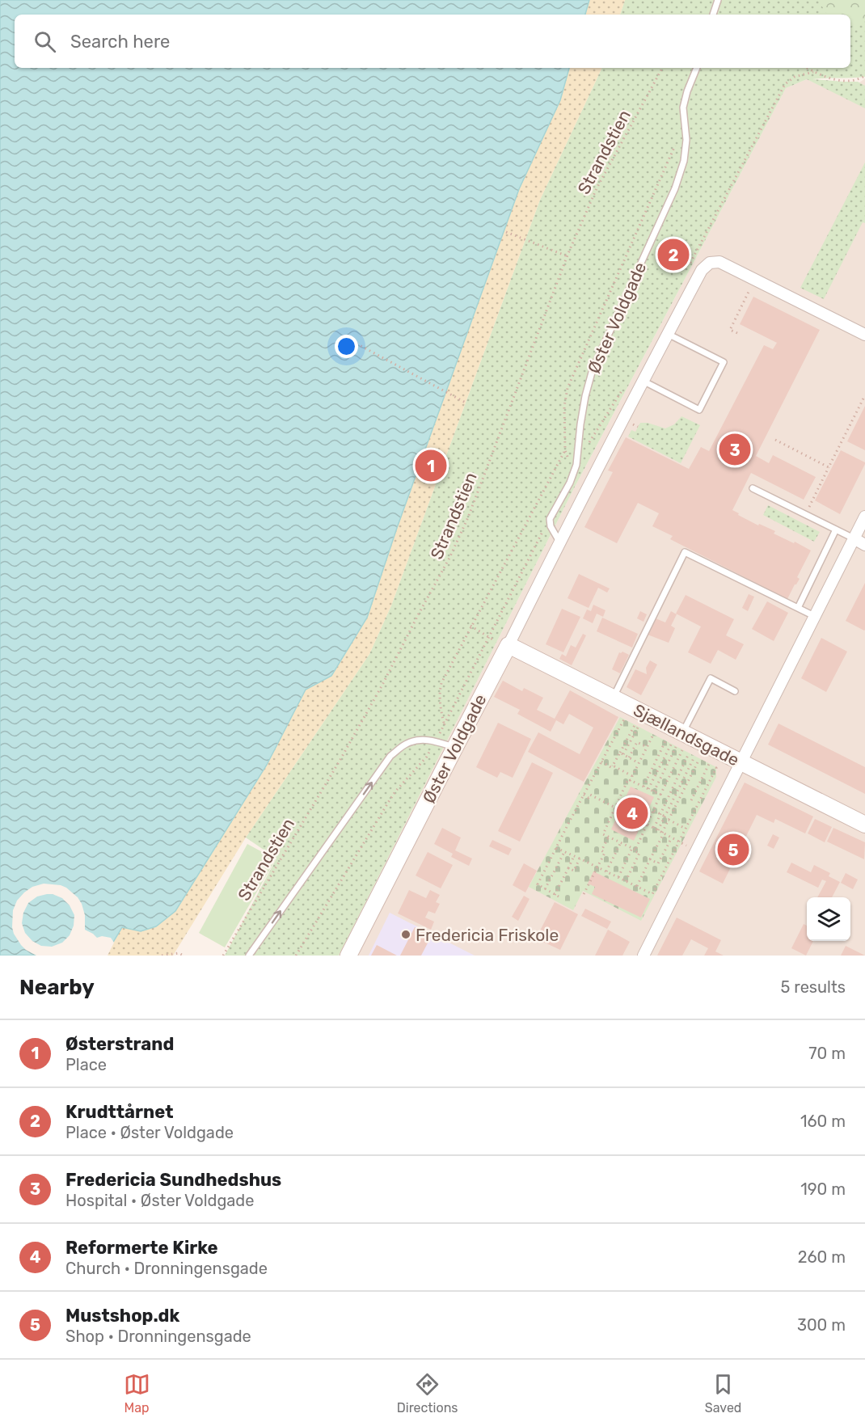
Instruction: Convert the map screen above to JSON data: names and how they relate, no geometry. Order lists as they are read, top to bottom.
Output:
{
  "streets": {
    "street": ["Øster Voldgade", "Sjællandsgade"],
    "path": ["Strandstien"]
  },
  "crossings": [
    ["Øster Voldgade", "Sjællandsgade"]
  ],
  "places": ["Fredericia Friskole"],
  "page": {
    "search": "Search here",
    "pins": [
      "2",
      "3",
      "1",
      "4",
      "5"
    ],
    "heading": ["Nearby", "5 results"],
    "list": [
      {
        "mark": "1",
        "name": "Østerstrand",
        "note": "Place",
        "value": "70 m"
      },
      {
        "mark": "2",
        "name": "Krudttårnet",
        "note": "Place · Øster Voldgade",
        "value": "160 m"
      },
      {
        "mark": "3",
        "name": "Fredericia Sundhedshus",
        "note": "Hospital · Øster Voldgade",
        "value": "190 m"
      },
      {
        "mark": "4",
        "name": "Reformerte Kirke",
        "note": "Church · Dronningensgade",
        "value": "260 m"
      },
      {
        "mark": "5",
        "name": "Mustshop.dk",
        "note": "Shop · Dronningensgade",
        "value": "300 m"
      }
    ],
    "nav": ["Map", "Directions", "Saved"]
  }
}
